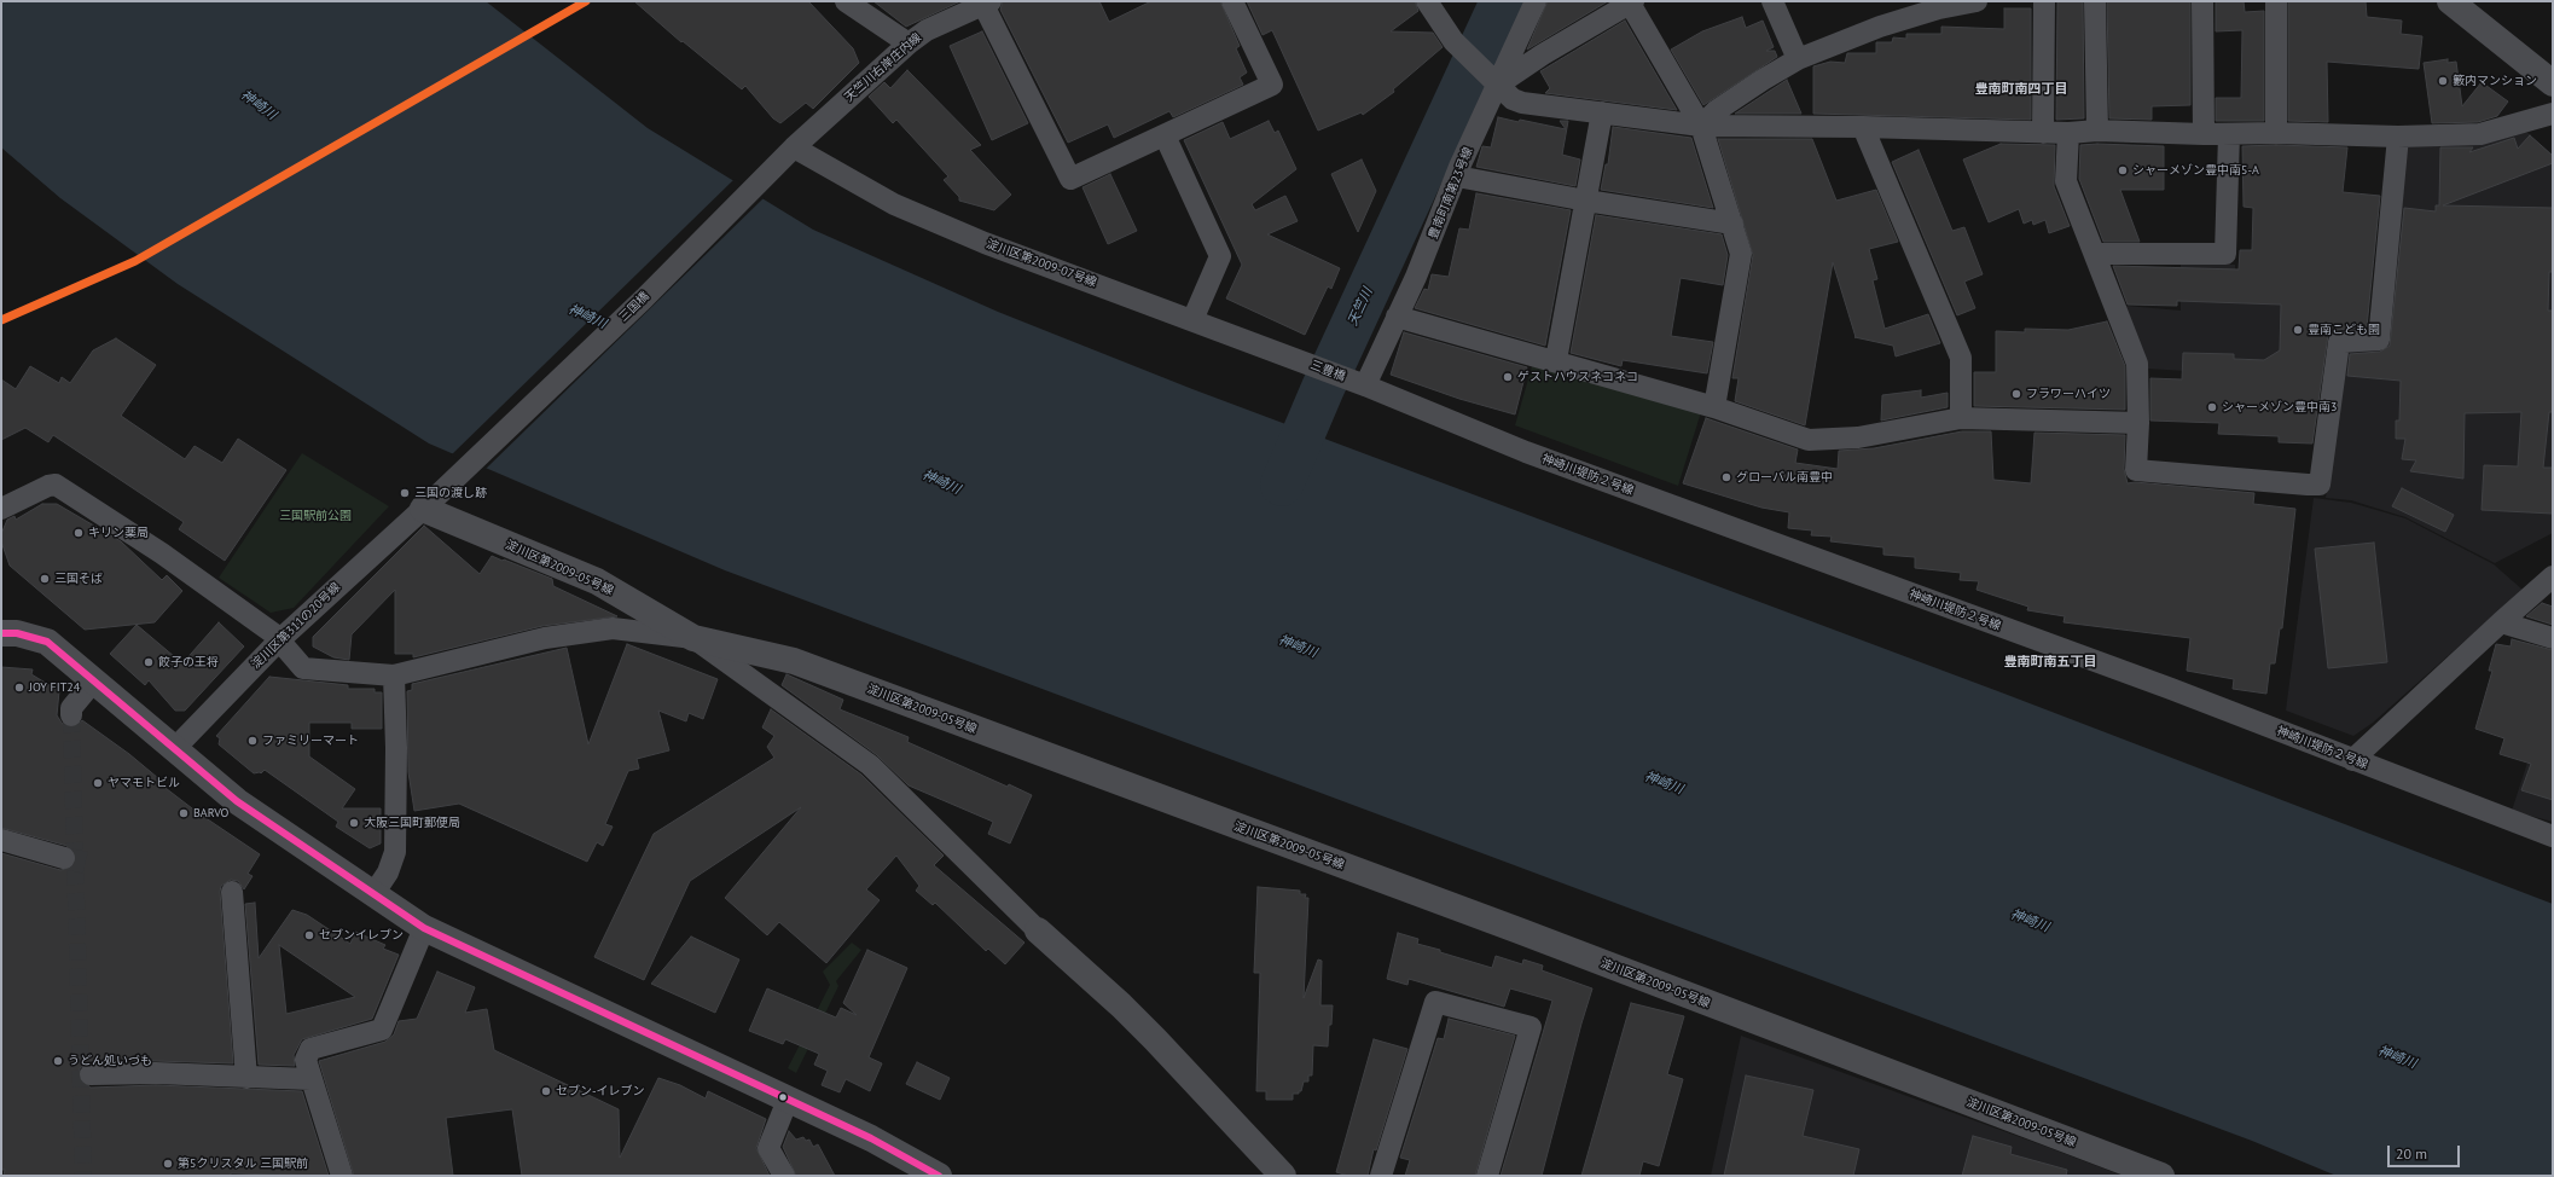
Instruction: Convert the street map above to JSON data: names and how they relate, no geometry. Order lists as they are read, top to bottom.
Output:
{
  "streets": {
    "street": [
      "天竺川右岸庄内線",
      "豊南町南第23号線",
      "淀川区第2009-07号線",
      "三国橋",
      "三豊橋",
      "神崎川堤防２号線",
      "淀川区第2009-05号線",
      "淀川区第311の20号線"
    ]
  },
  "crossings": [
    ["天竺川右岸庄内線", "淀川区第2009-07号線"],
    ["天竺川右岸庄内線", "三国橋"],
    ["豊南町南第23号線", "三豊橋"],
    ["豊南町南第23号線", "神崎川堤防２号線"],
    ["淀川区第2009-07号線", "三国橋"],
    ["淀川区第2009-07号線", "三豊橋"],
    ["三国橋", "淀川区第2009-05号線"],
    ["三国橋", "淀川区第311の20号線"],
    ["三豊橋", "神崎川堤防２号線"],
    ["淀川区第2009-05号線", "淀川区第311の20号線"]
  ],
  "districts": ["豊南町南四丁目", "豊南町南五丁目"],
  "water": ["神崎川", "天竺川"],
  "parks": ["三国駅前公園"],
  "places": [
    "籔内マンション",
    "シャーメゾン豊中南5-A",
    "豊南こども園",
    "ゲストハウスネコネコ",
    "フラワーハイツ",
    "シャーメゾン豊中南3",
    "グローバル南豊中",
    "三国の渡し跡",
    "キリン薬局",
    "三国そば",
    "餃子の王将",
    "JOY FIT24",
    "ファミリーマート",
    "ヤマモトビル",
    "BARVO",
    "大阪三国町郵便局",
    "セブンイレブン",
    "うどん処いづも",
    "セブン-イレブン",
    "第5クリスタル 三国駅前"
  ],
  "scale_bar": "20 m"
}
